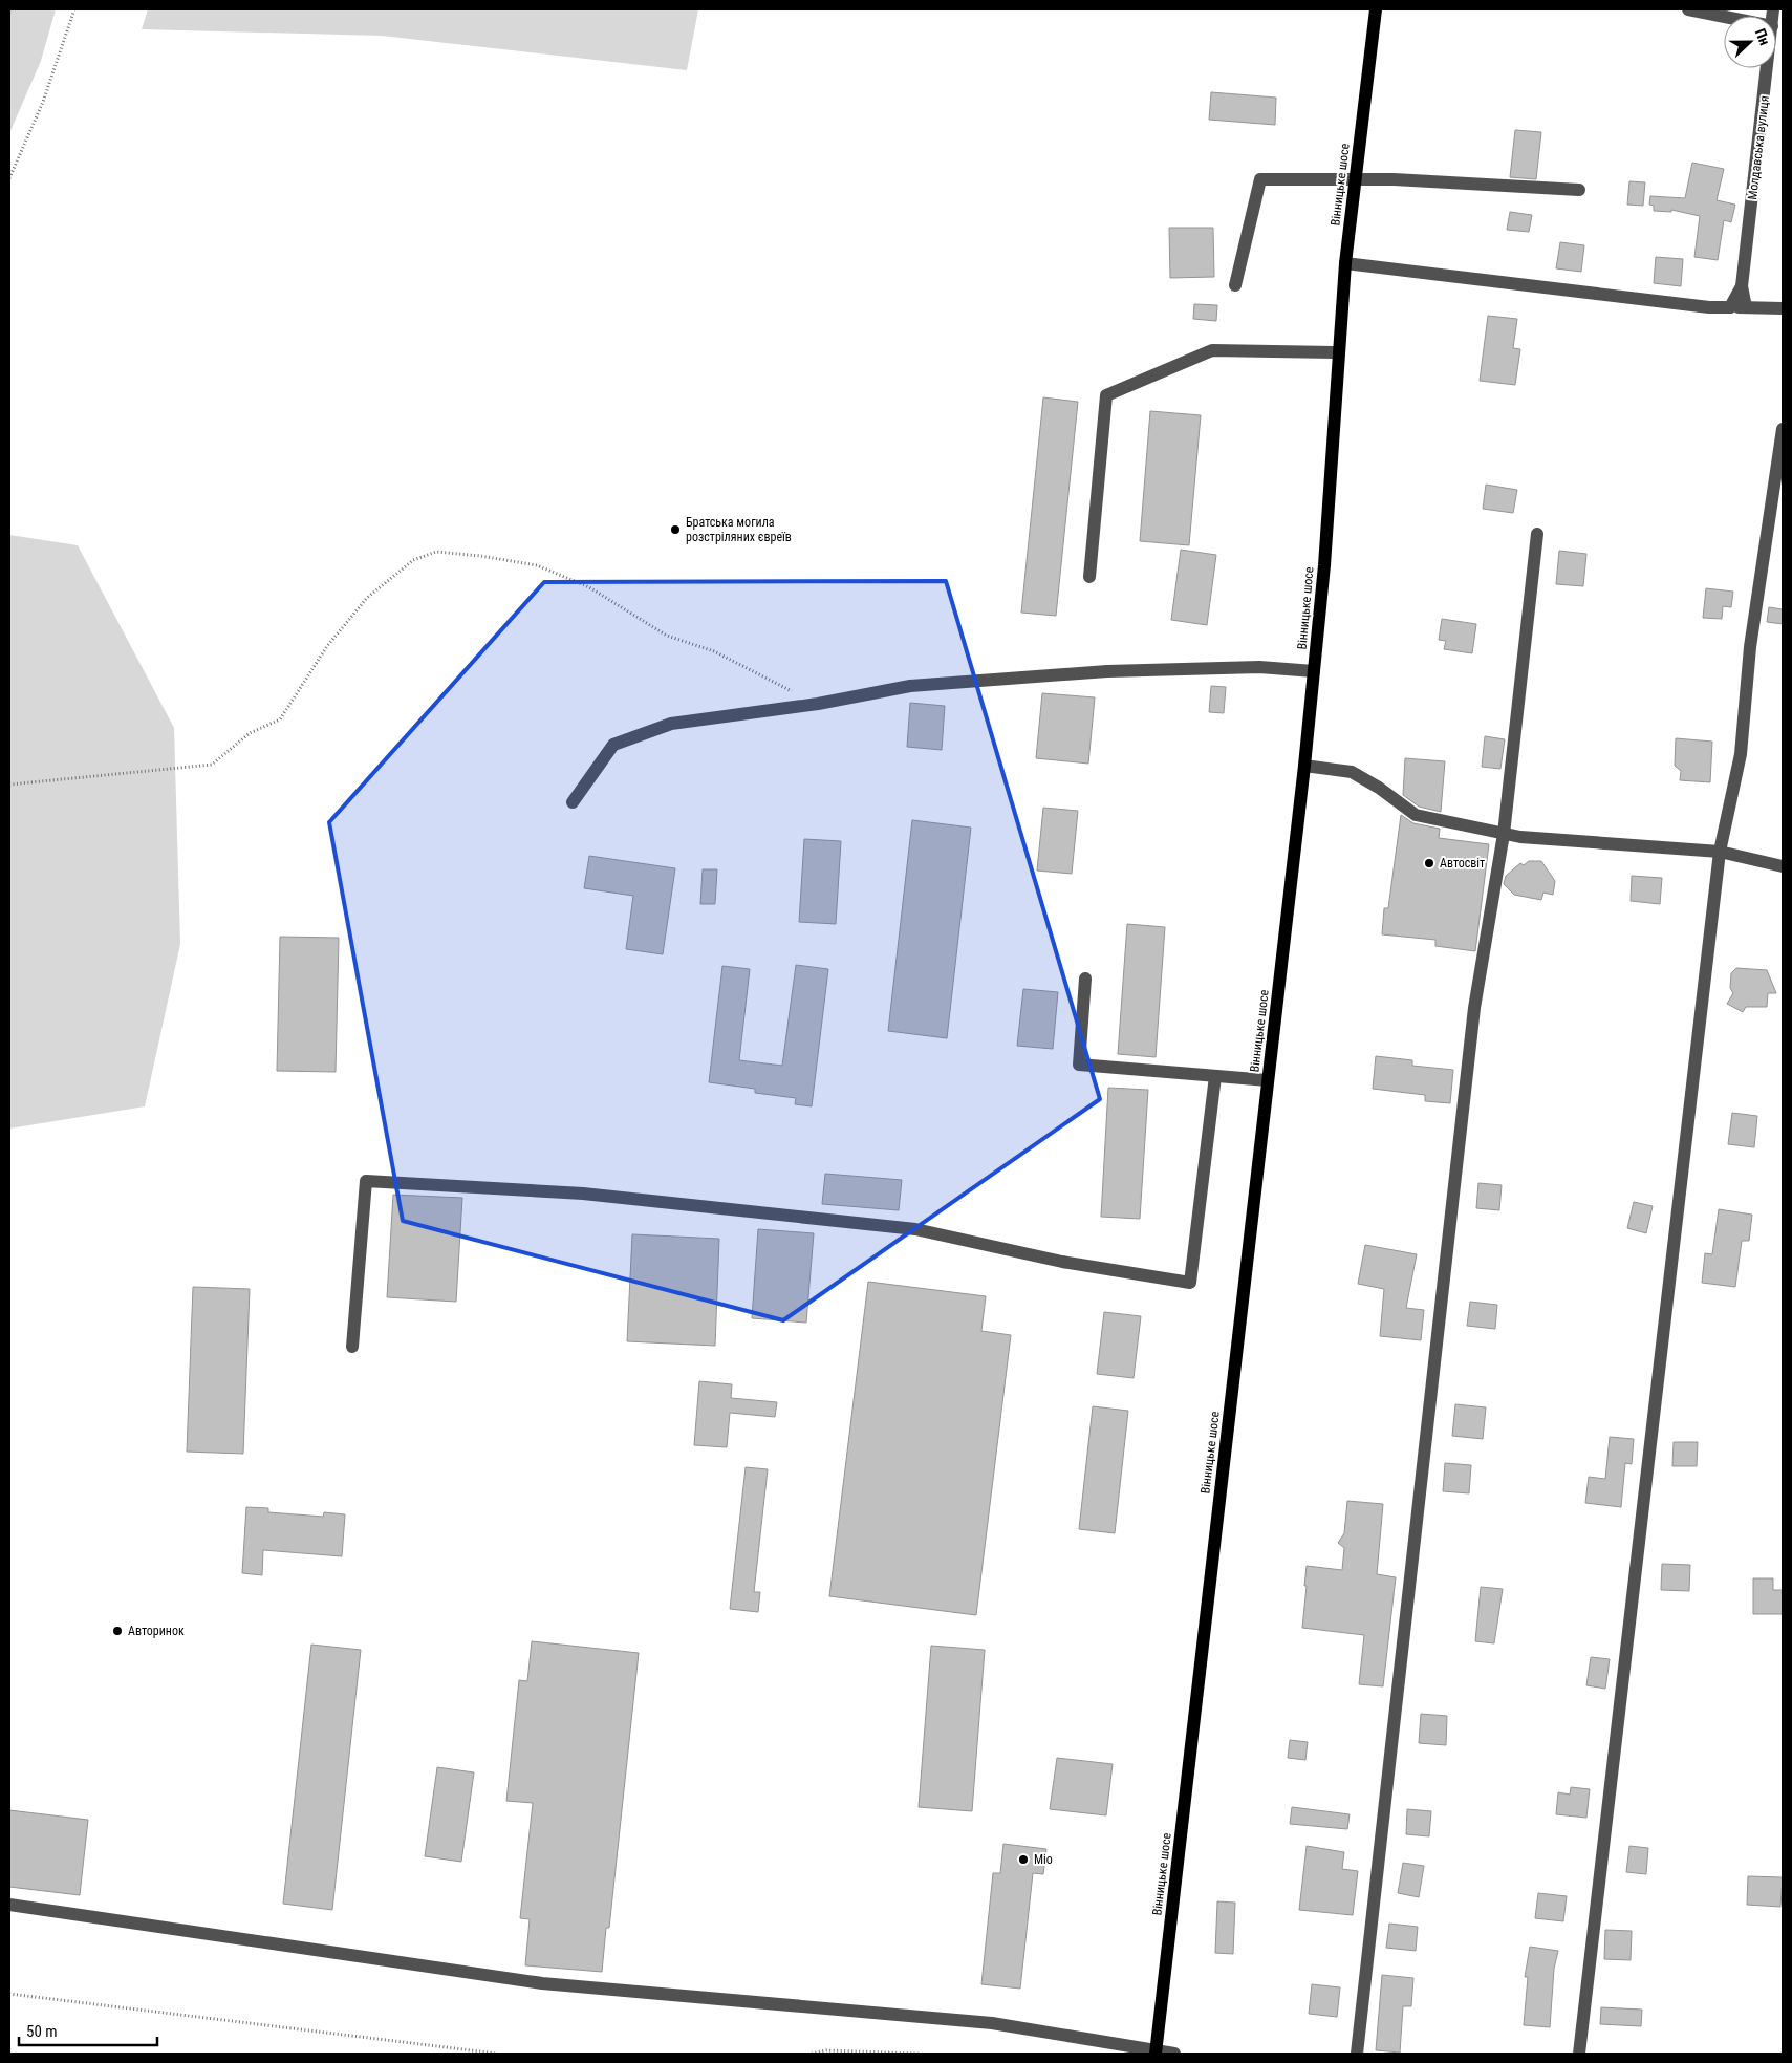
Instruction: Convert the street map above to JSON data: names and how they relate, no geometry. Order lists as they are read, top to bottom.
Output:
{
  "streets": {
    "main road": ["Вінницьке шосе"],
    "street": ["Молдавська вулиця"]
  },
  "places": [
    "Братська могила розстріляних євреїв",
    "Автосвіт",
    "Авторинок",
    "Міо"
  ],
  "scale_bar": "50 m",
  "north": "right"
}
